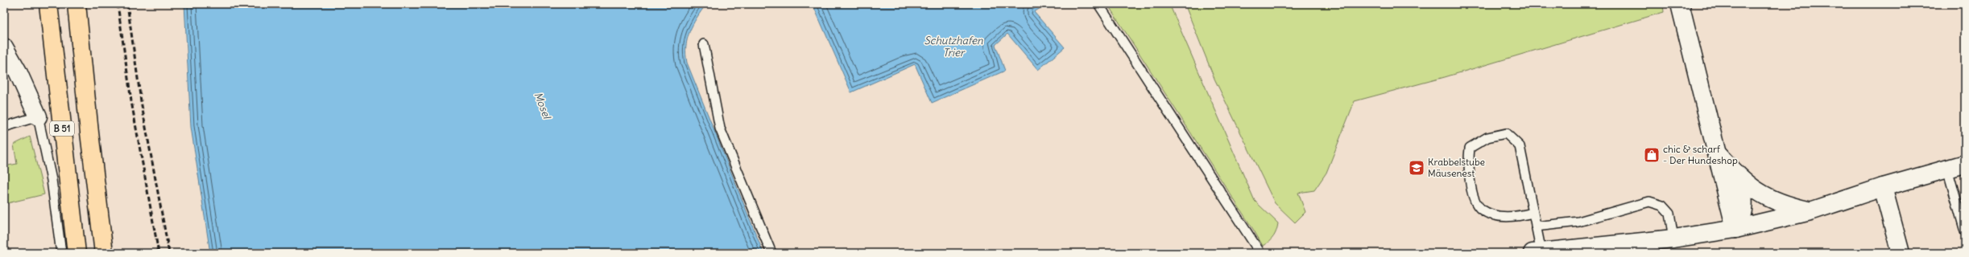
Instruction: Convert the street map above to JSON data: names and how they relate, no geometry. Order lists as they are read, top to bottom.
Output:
{
  "streets": {
    "main road": ["B 51"]
  },
  "water": ["Schutzhafen Trier", "Mosel"],
  "places": {
    "shop": ["chic & scharf - Der Hundeshop"],
    "school or university": ["Krabbelstube Mäusenest"]
  }
}
